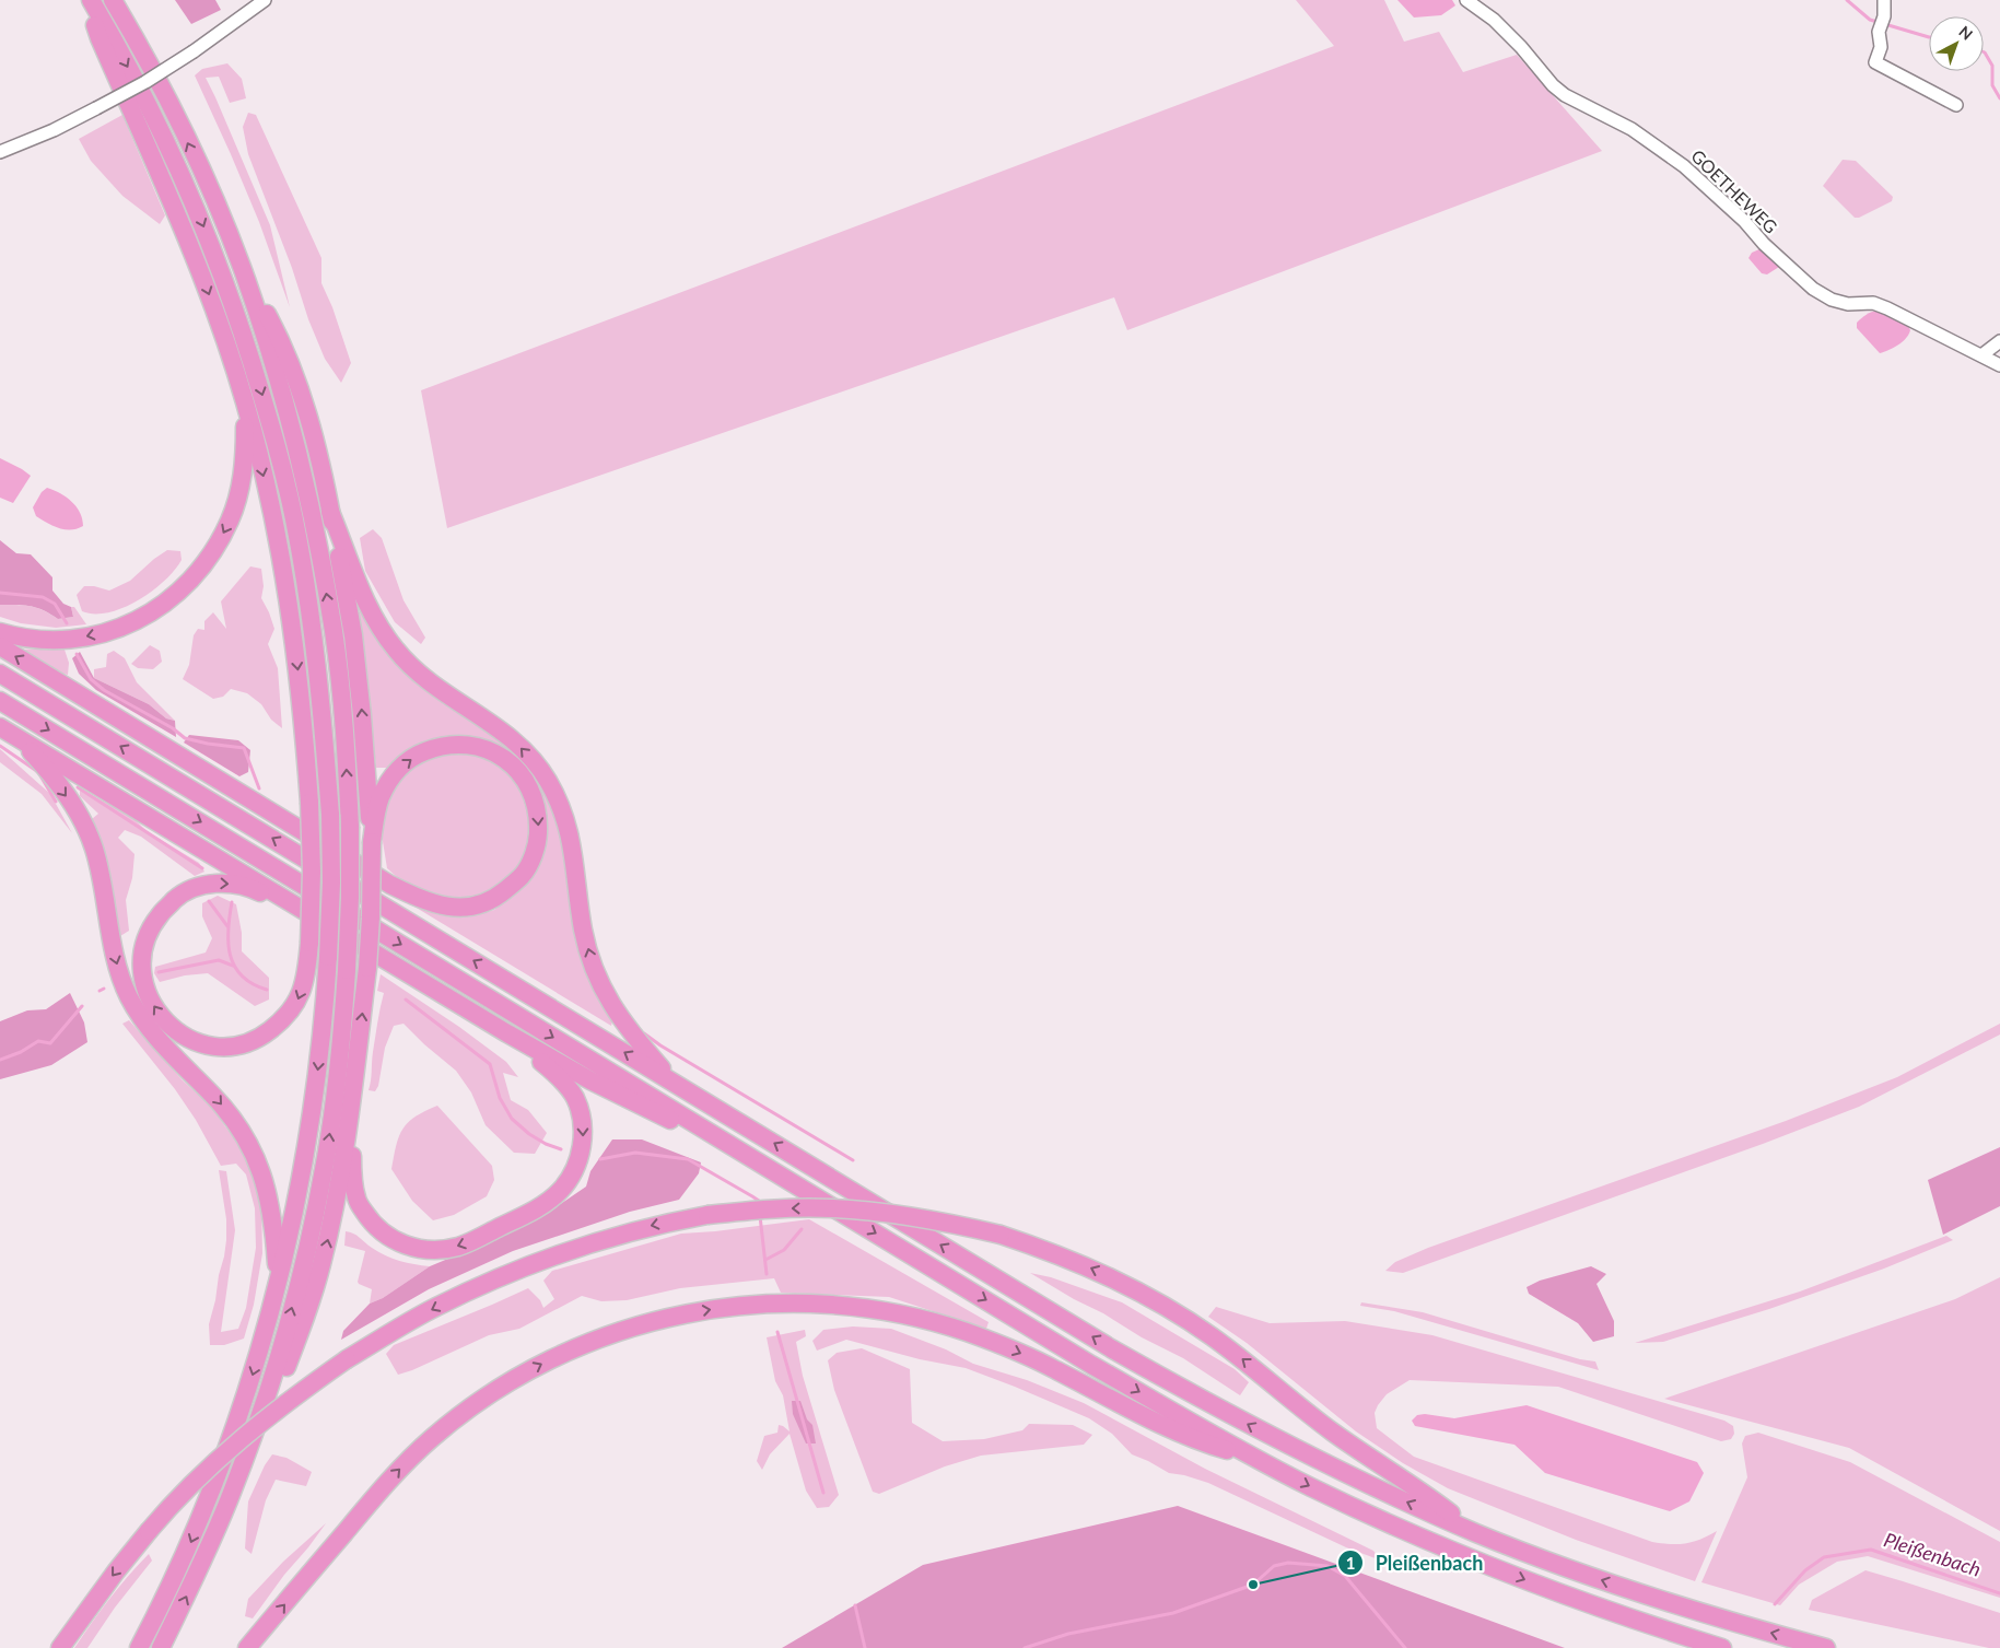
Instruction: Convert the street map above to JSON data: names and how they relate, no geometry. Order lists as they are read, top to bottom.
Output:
{
  "streets": {
    "street": ["GOETHEWEG"]
  },
  "water": ["Pleißenbach"],
  "places": ["Pleißenbach"],
  "north": "top right"
}
